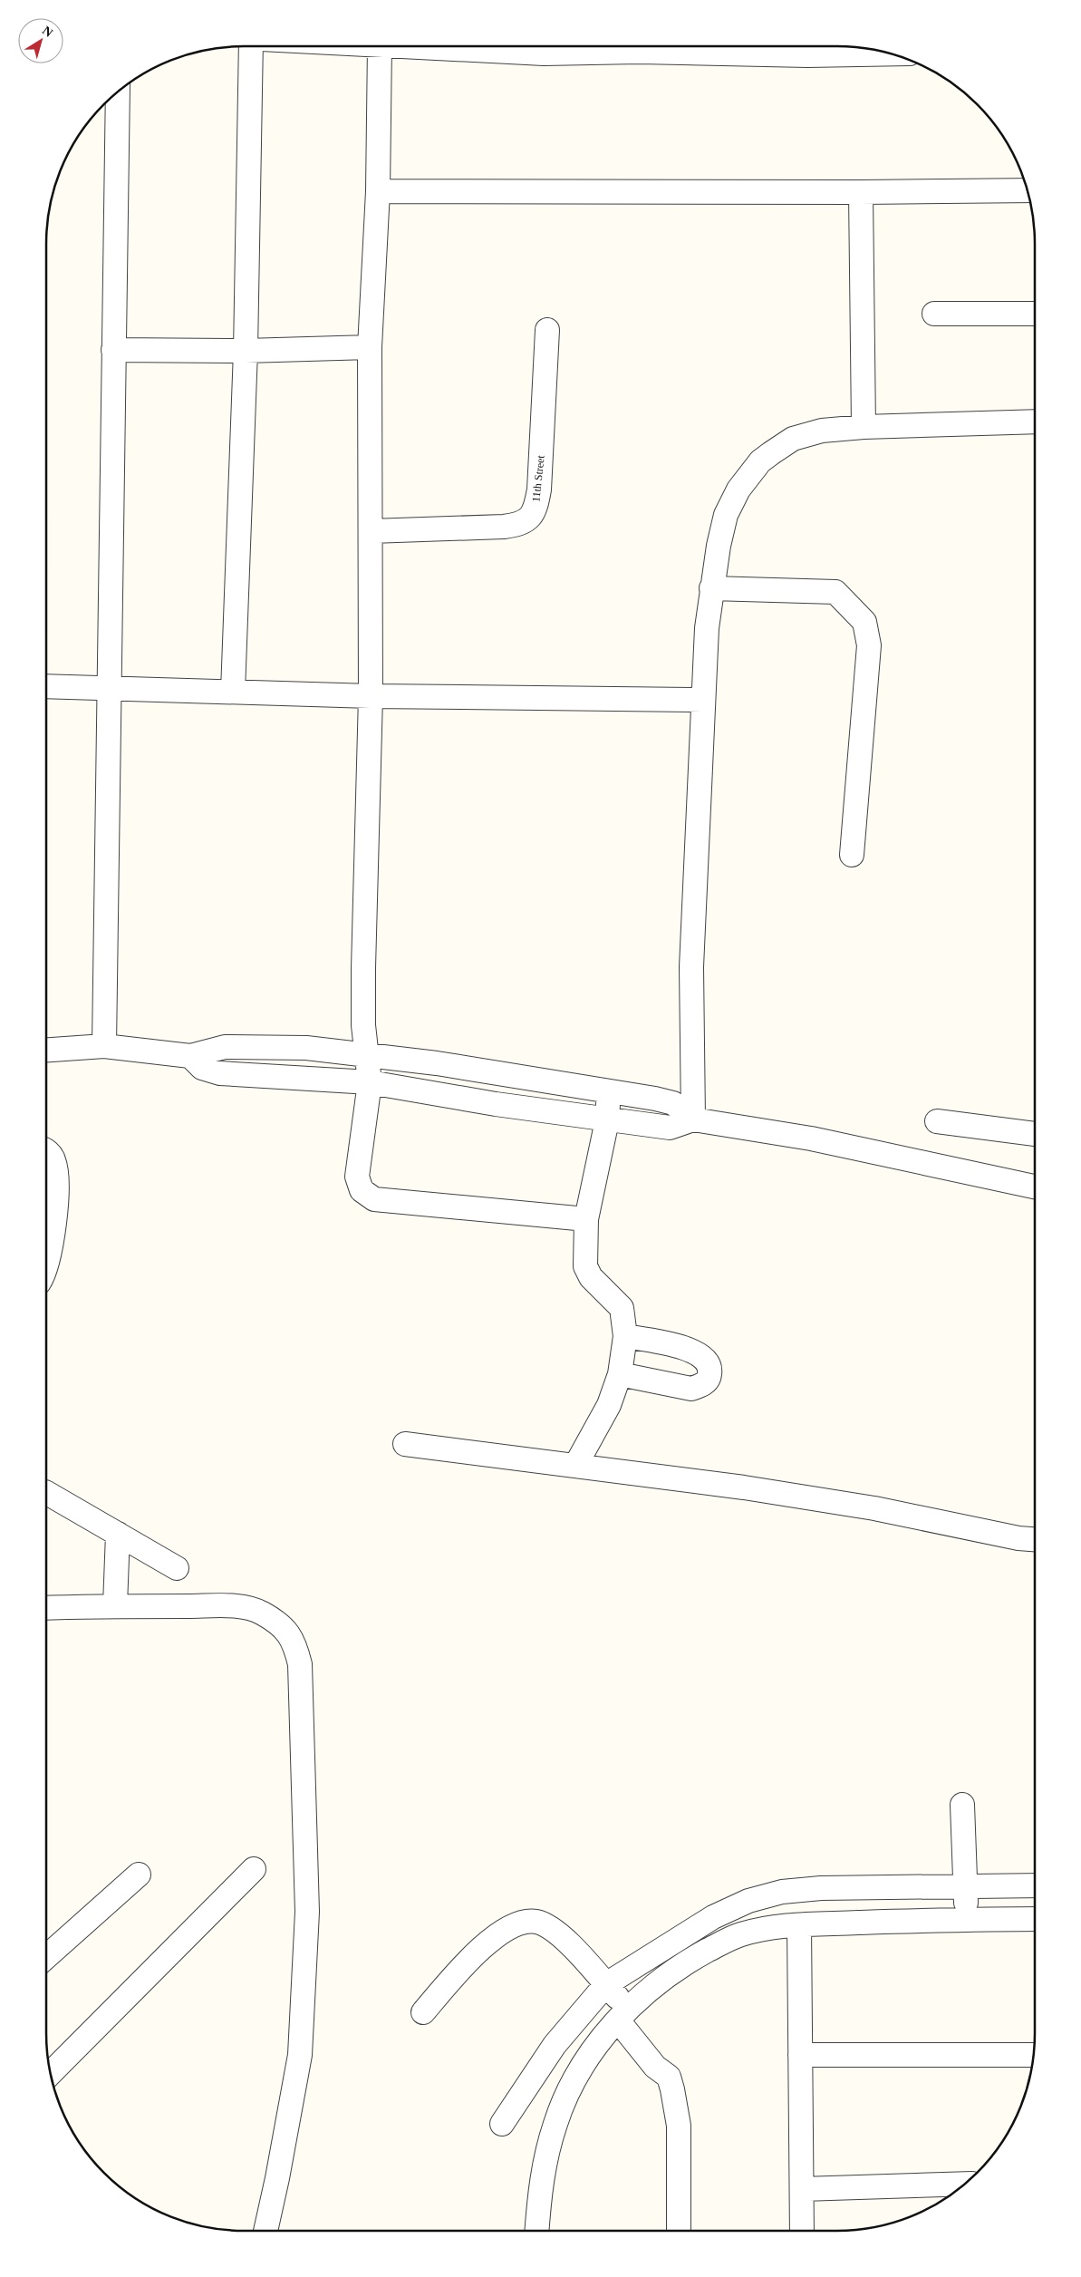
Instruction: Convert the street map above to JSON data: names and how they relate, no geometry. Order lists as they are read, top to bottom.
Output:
{
  "streets": {
    "street": ["11th Street"]
  },
  "north": "top right"
}
